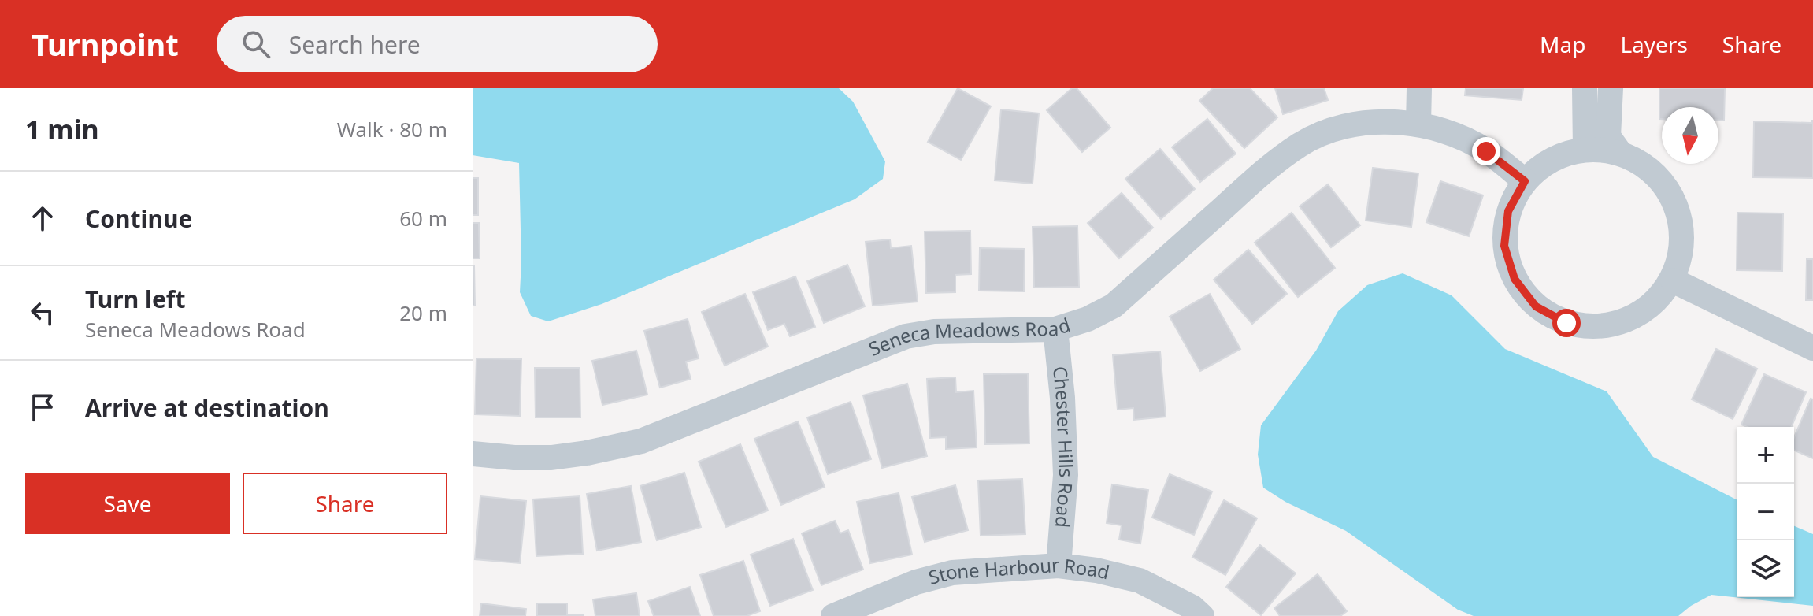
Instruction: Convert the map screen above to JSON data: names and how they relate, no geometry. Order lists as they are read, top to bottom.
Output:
{
  "streets": {
    "street": ["Seneca Meadows Road", "Chester Hills Road", "Stone Harbour Road"]
  },
  "crossings": [
    ["Seneca Meadows Road", "Chester Hills Road"],
    ["Chester Hills Road", "Stone Harbour Road"]
  ],
  "north": "bottom",
  "page": {
    "header": "Turnpoint",
    "search": "Search here",
    "nav": ["Map", "Layers", "Share"],
    "heading": ["1 min", "Walk · 80 m"],
    "list": [
      ["Continue", "60 m"],
      ["Turn left", "Seneca Meadows Road", "20 m"],
      "Arrive at destination"
    ],
    "map_buttons": ["+", "−"],
    "buttons": ["Save", "Share"]
  }
}
